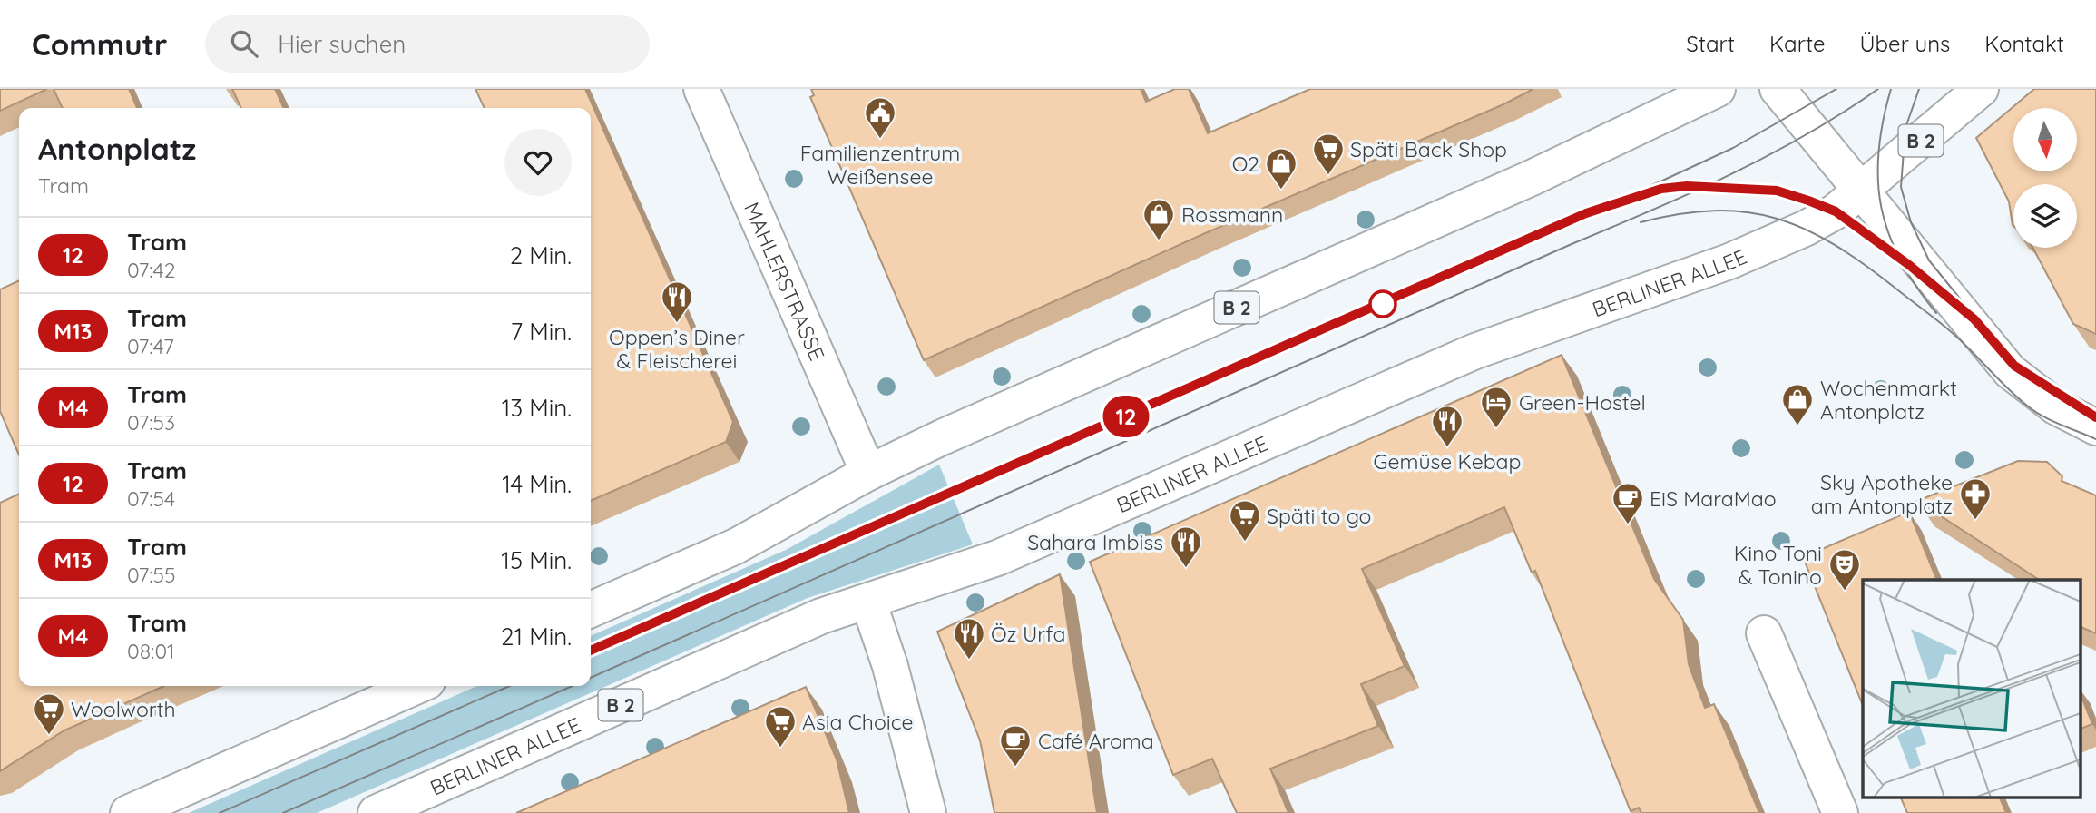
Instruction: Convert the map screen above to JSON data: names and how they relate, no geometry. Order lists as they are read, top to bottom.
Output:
{
  "streets": {
    "main road": ["B 2", "BERLINER ALLEE", "MAHLERSTRASSE"]
  },
  "crossings": [
    ["B 2", "MAHLERSTRASSE"]
  ],
  "places": {
    "public building": ["Familienzentrum Weißensee"],
    "supermarket": [
      "Späti Back Shop",
      "Späti to go",
      "Woolworth",
      "Asia Choice"
    ],
    "shop": ["O2", "Rossmann", "Wochenmarkt Antonplatz"],
    "restaurant": [
      "Oppen’s Diner & Fleischerei",
      "Gemüse Kebap",
      "Sahara Imbiss",
      "Öz Urfa"
    ],
    "hotel": ["Green-Hostel"],
    "pharmacy": ["Sky Apotheke am Antonplatz"],
    "cafe": ["EiS MaraMao", "Café Aroma"],
    "theatre": ["Kino Toni & Tonino"]
  },
  "lines": ["tram line 12"],
  "north": "bottom",
  "page": {
    "header": "Commutr",
    "search": "Hier suchen",
    "nav": [
      "Start",
      "Karte",
      "Über uns",
      "Kontakt"
    ],
    "on_map": "12",
    "heading": ["Antonplatz", "Tram"],
    "list": [
      {
        "mark": "12",
        "name": "Tram",
        "note": "07:42",
        "value": "2 Min."
      },
      {
        "mark": "M13",
        "name": "Tram",
        "note": "07:47",
        "value": "7 Min."
      },
      {
        "mark": "M4",
        "name": "Tram",
        "note": "07:53",
        "value": "13 Min."
      },
      {
        "mark": "12",
        "name": "Tram",
        "note": "07:54",
        "value": "14 Min."
      },
      {
        "mark": "M13",
        "name": "Tram",
        "note": "07:55",
        "value": "15 Min."
      },
      {
        "mark": "M4",
        "name": "Tram",
        "note": "08:01",
        "value": "21 Min."
      }
    ]
  }
}
